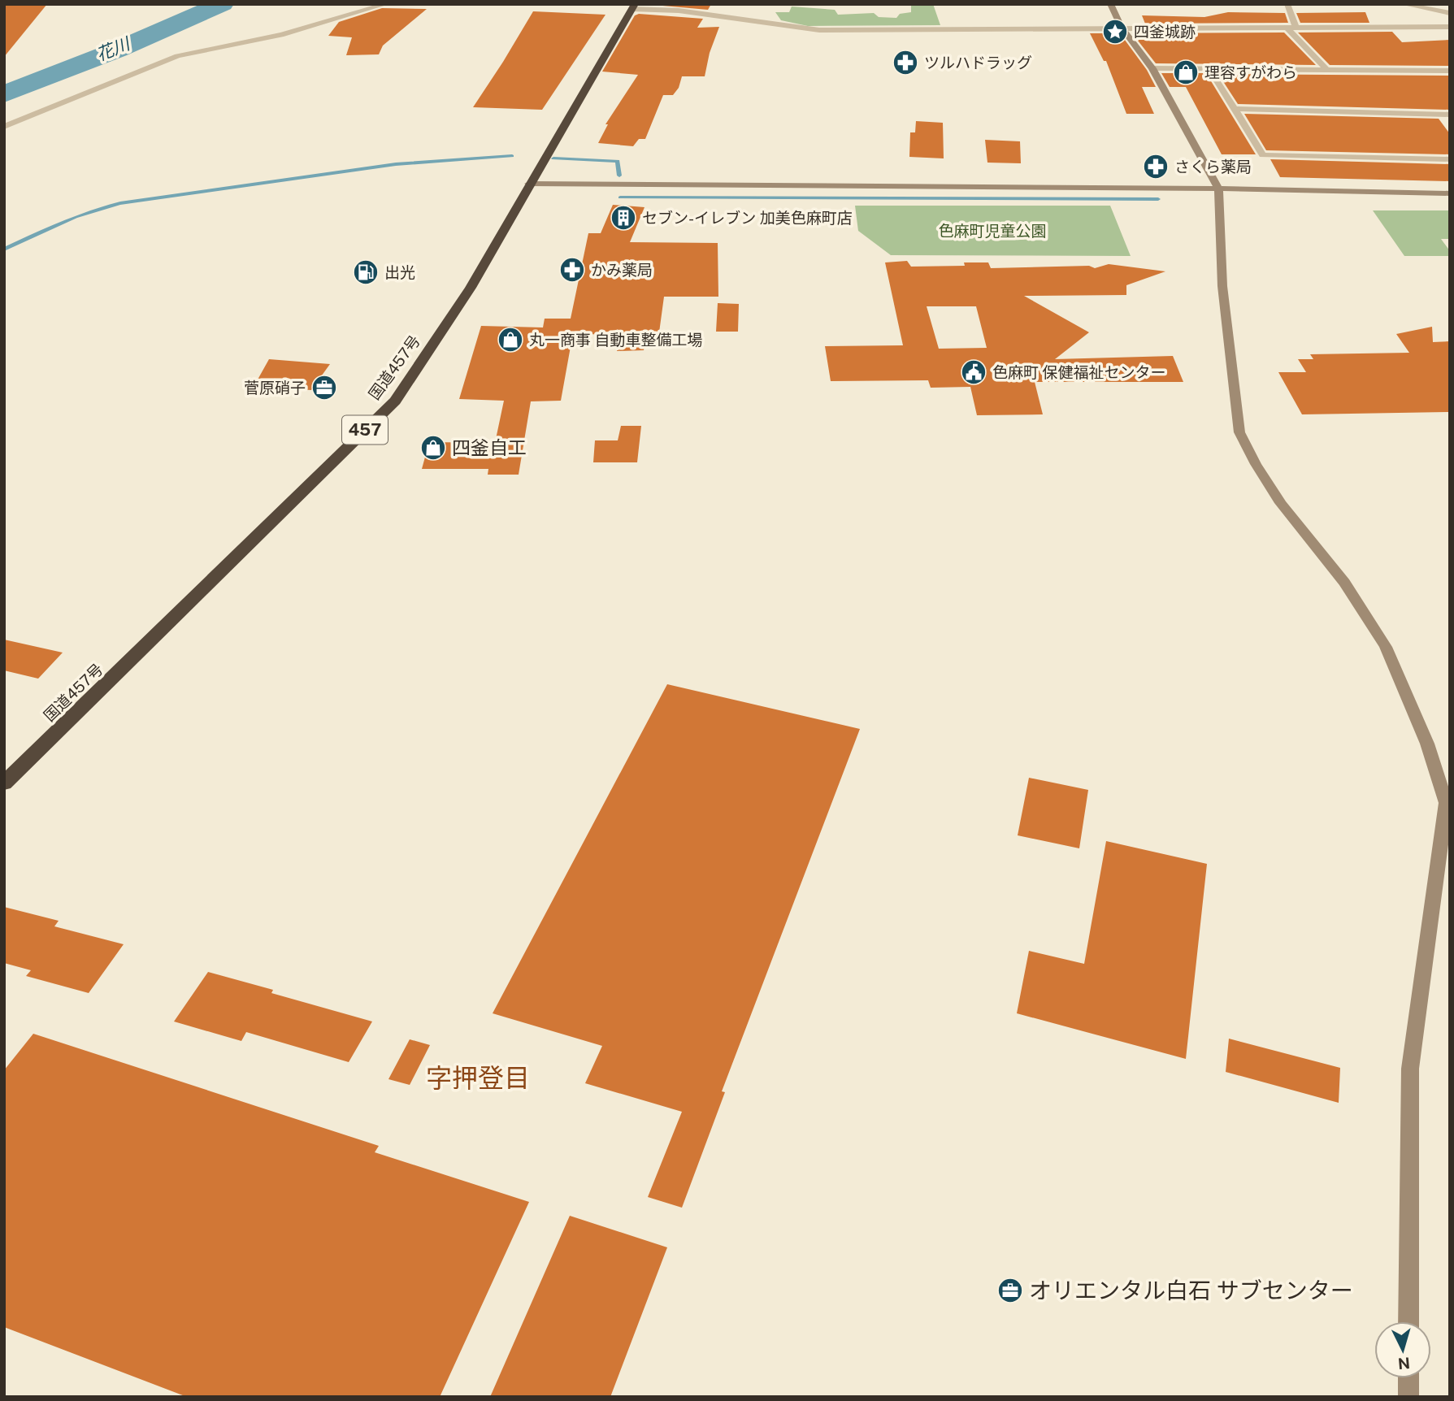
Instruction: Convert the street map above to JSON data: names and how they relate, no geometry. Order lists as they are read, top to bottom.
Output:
{
  "streets": {
    "highway": ["国道457号", "457"]
  },
  "districts": ["字押登目"],
  "water": ["花川"],
  "parks": ["色麻町児童公園"],
  "places": {
    "place": ["四釜城跡"],
    "pharmacy": ["ツルハドラッグ", "さくら薬局", "かみ薬局"],
    "shop": ["理容すがわら", "丸一商事 自動車整備工場", "四釜自工"],
    "building": ["セブン-イレブン 加美色麻町店"],
    "fuel station": ["出光"],
    "public building": ["色麻町 保健福祉センター"],
    "office": ["菅原硝子", "オリエンタル白石 サブセンター"]
  },
  "north": "bottom"
}
